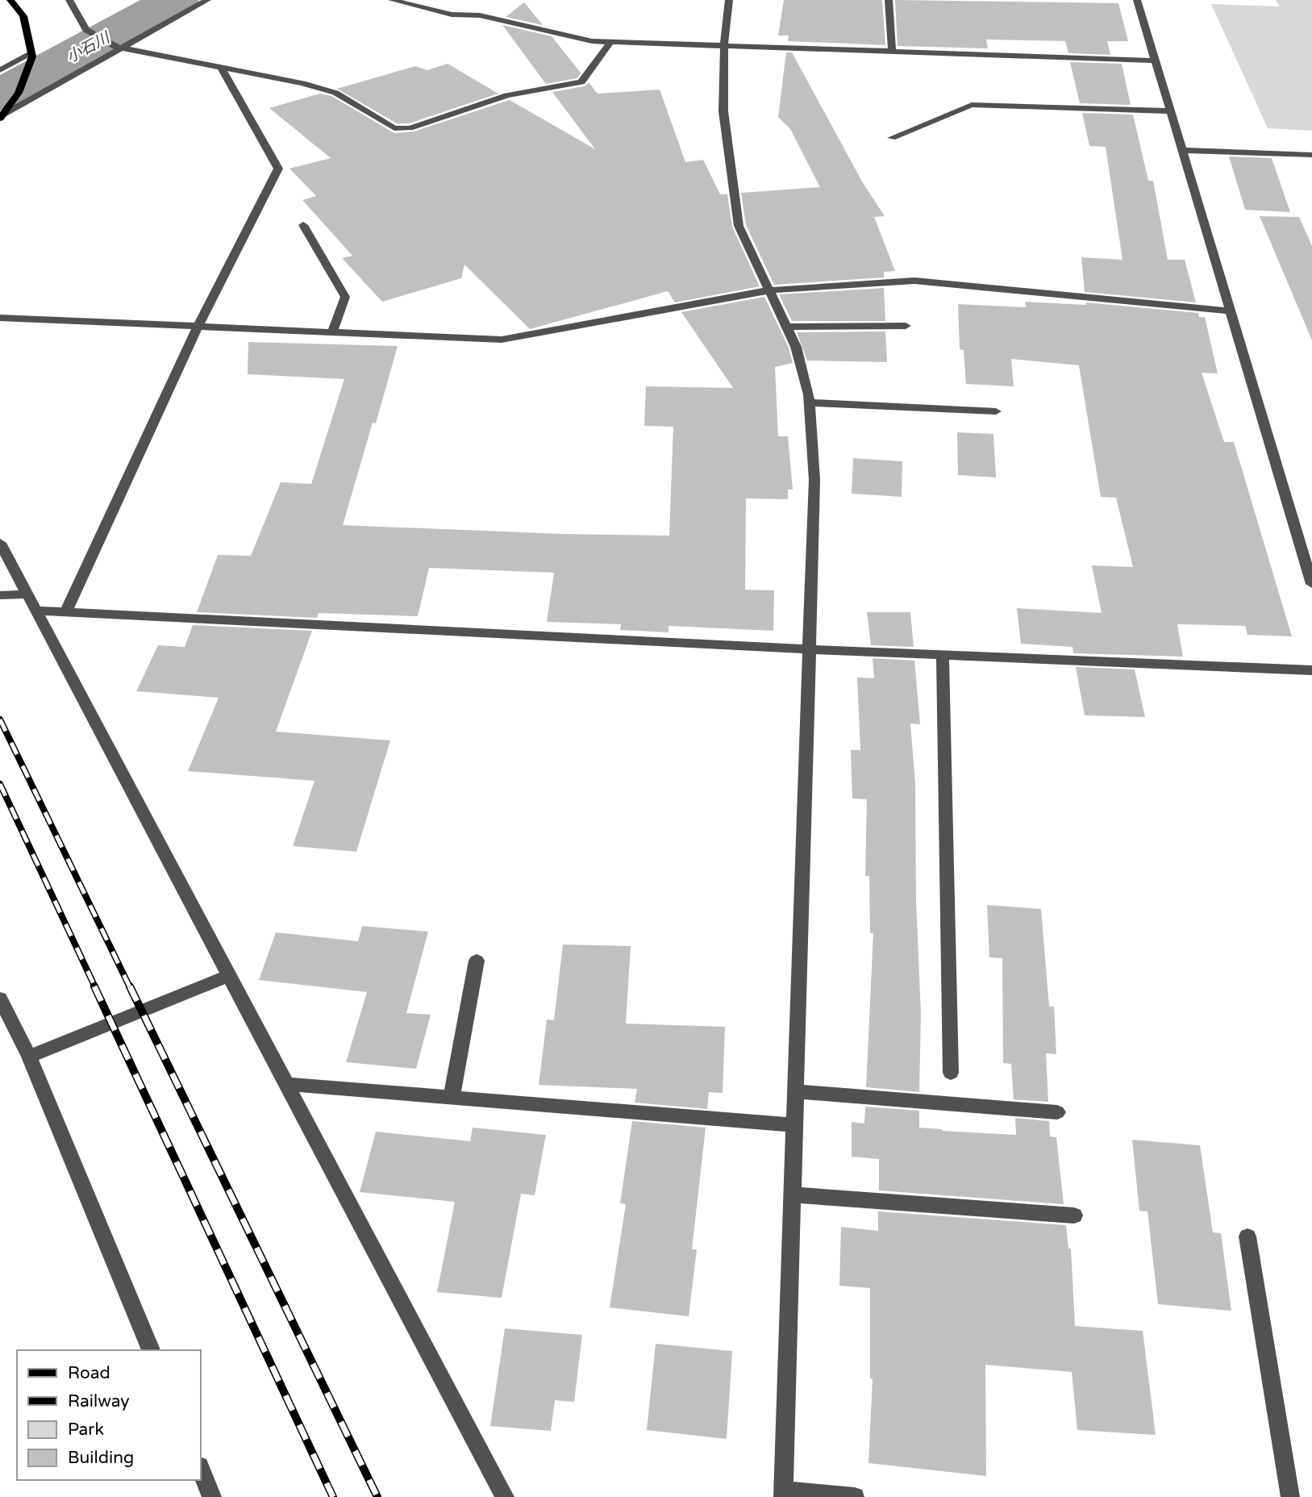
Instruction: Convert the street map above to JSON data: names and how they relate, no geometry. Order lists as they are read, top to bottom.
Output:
{
  "water": ["小石川"],
  "legend": [
    "Road",
    "Railway",
    "Park",
    "Building"
  ]
}
